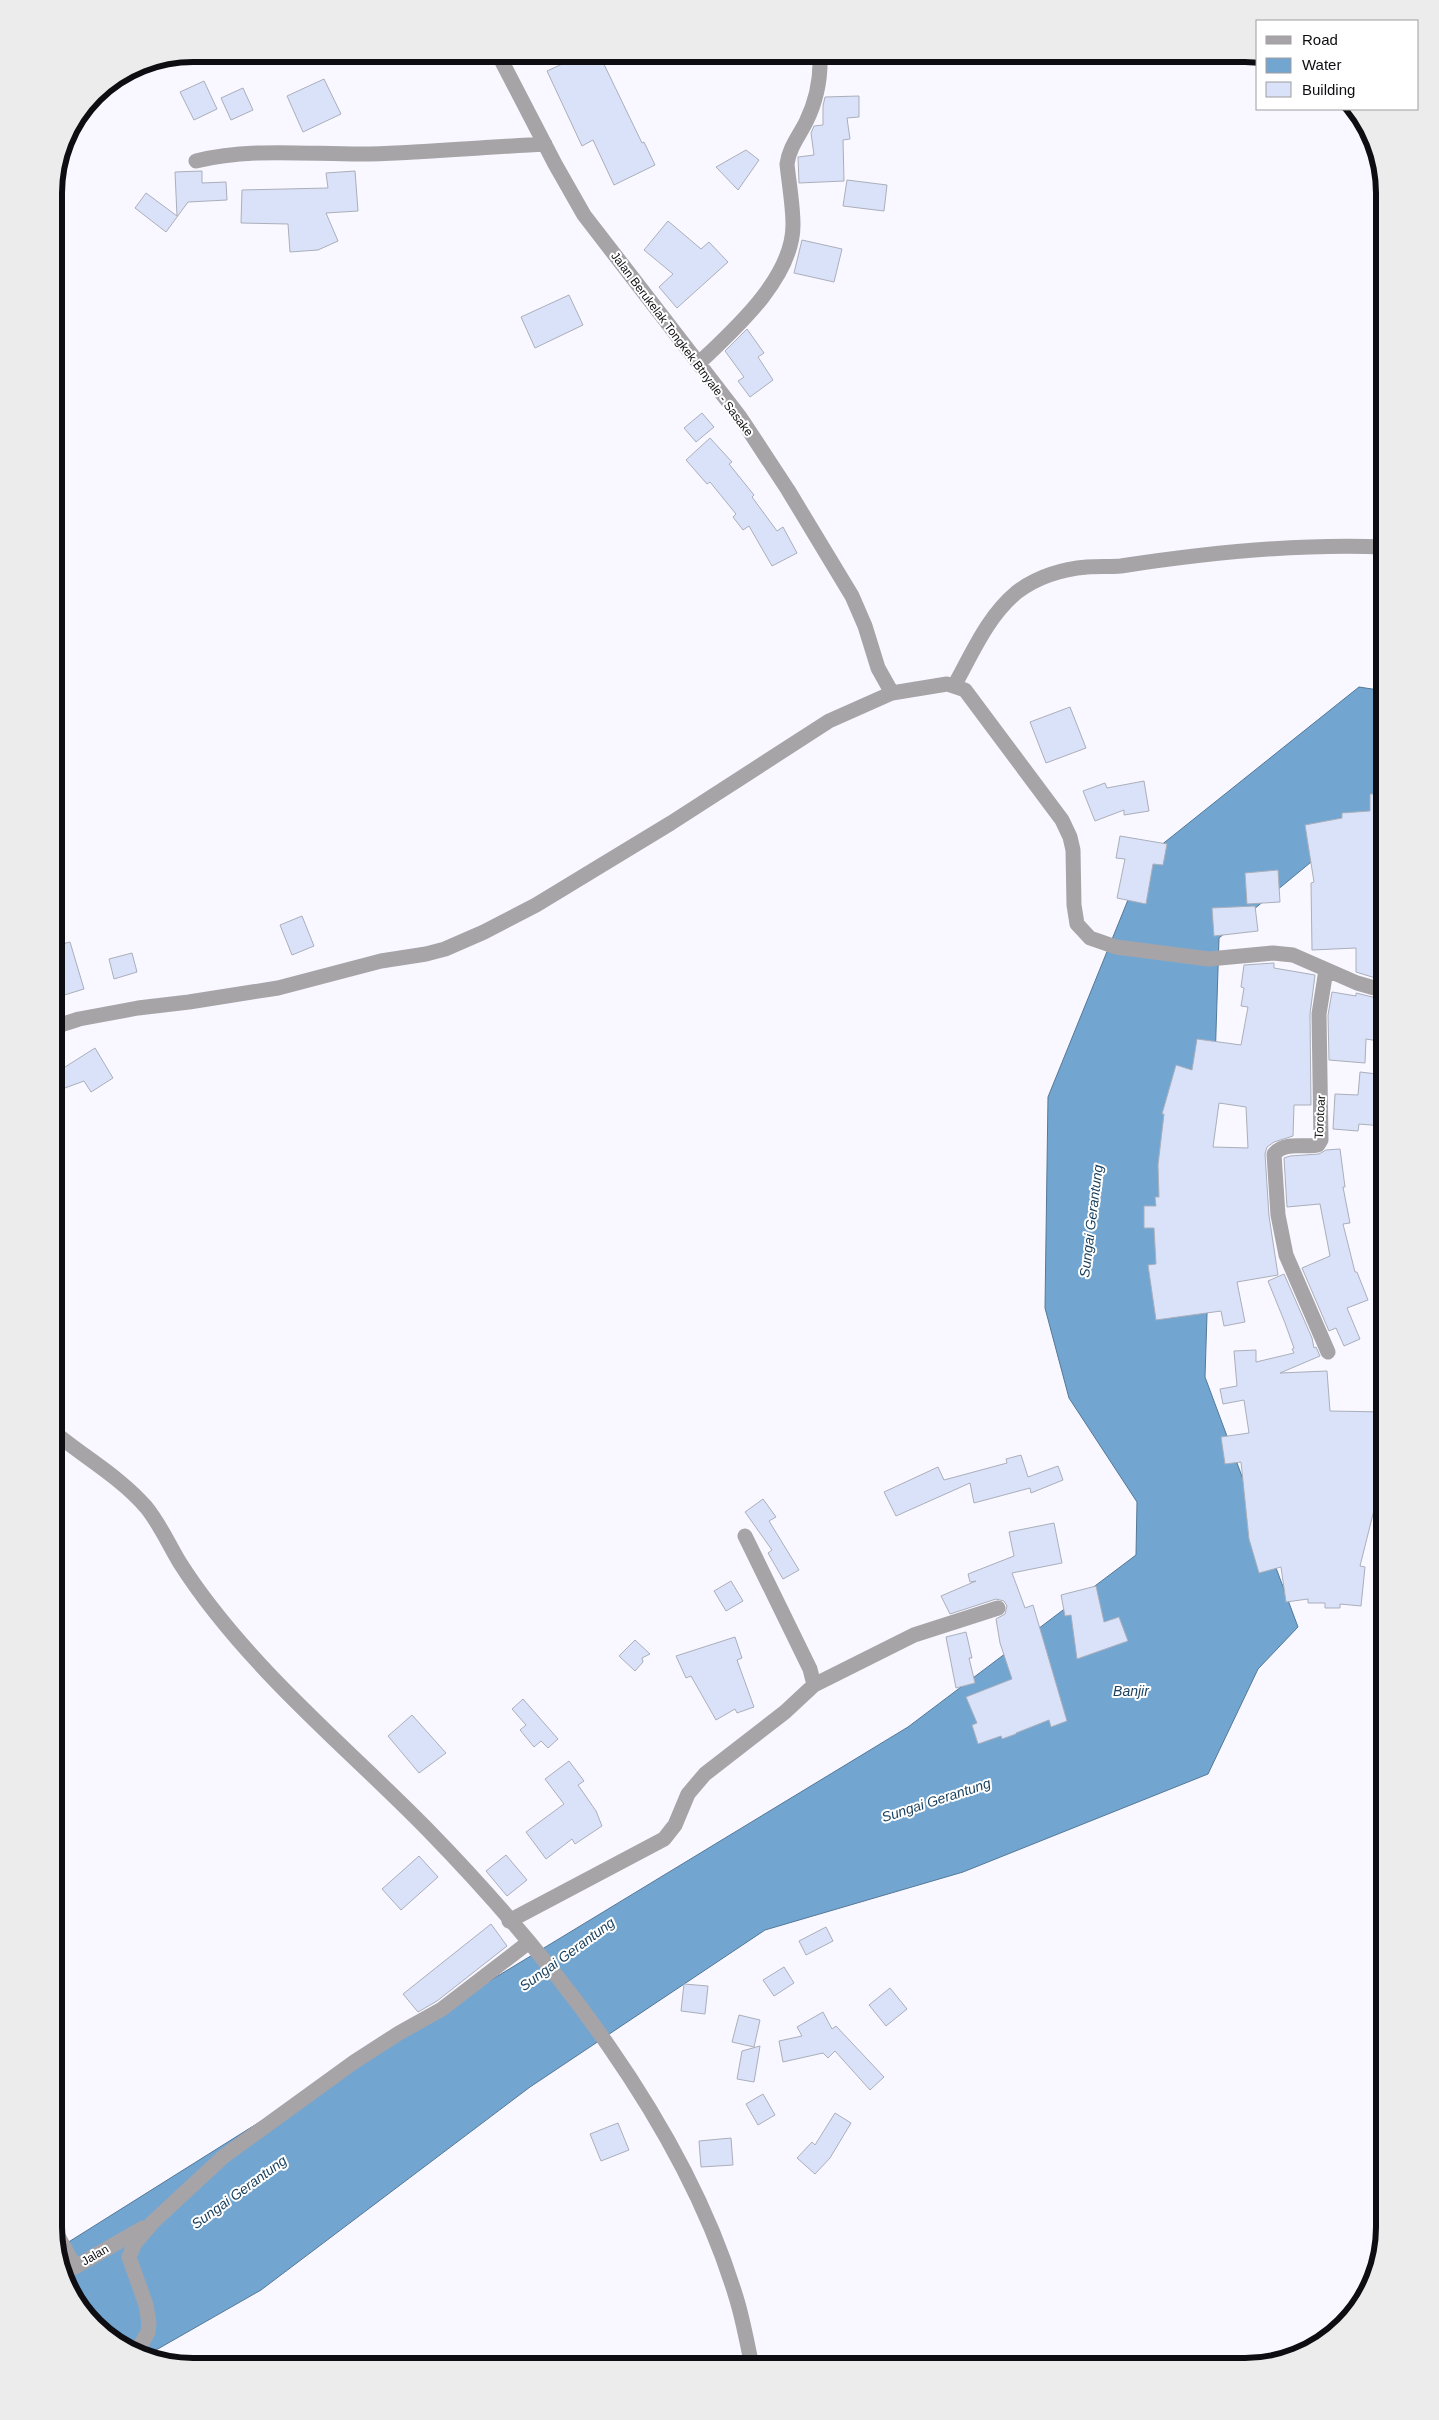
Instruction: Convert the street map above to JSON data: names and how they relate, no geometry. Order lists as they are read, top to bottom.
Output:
{
  "streets": {
    "street": ["Jalan Berukelak Tongkek Btnyale - Sasake", "Torotoar", "Jalan"]
  },
  "water": ["Sungai Gerantung", "Banjir"],
  "legend": ["Road", "Water", "Building"]
}
